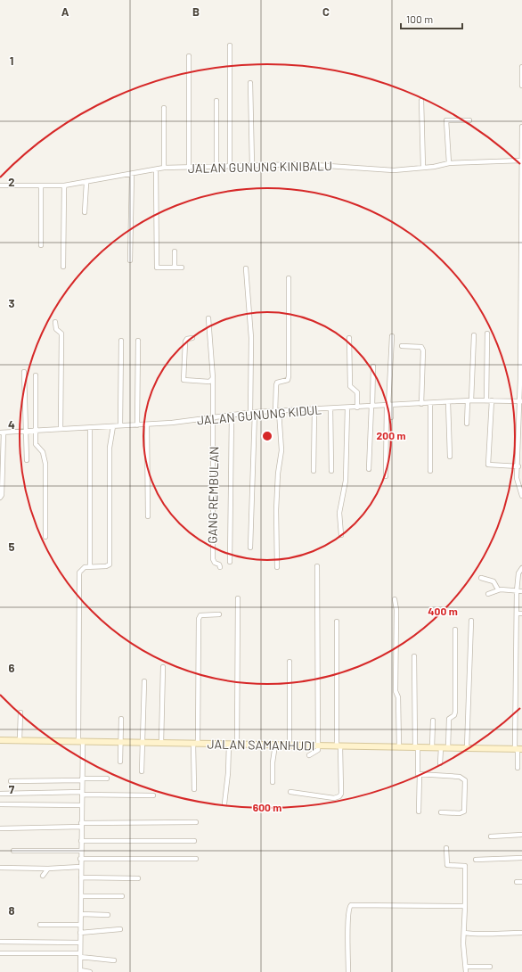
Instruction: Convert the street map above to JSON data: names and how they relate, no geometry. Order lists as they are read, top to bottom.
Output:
{
  "streets": {
    "street": [
      "JALAN GUNUNG KINIBALU",
      "JALAN GUNUNG KIDUL",
      "GANG REMBULAN",
      "JALAN SAMANHUDI"
    ]
  },
  "crossings": [
    ["JALAN GUNUNG KIDUL", "GANG REMBULAN"]
  ],
  "scale_bar": "100 m",
  "grid": {
    "columns": ["A", "B", "C"],
    "rows": [
      "1",
      "2",
      "3",
      "4",
      "5",
      "6",
      "7",
      "8"
    ]
  },
  "rings": ["200 m", "400 m", "600 m"]
}
